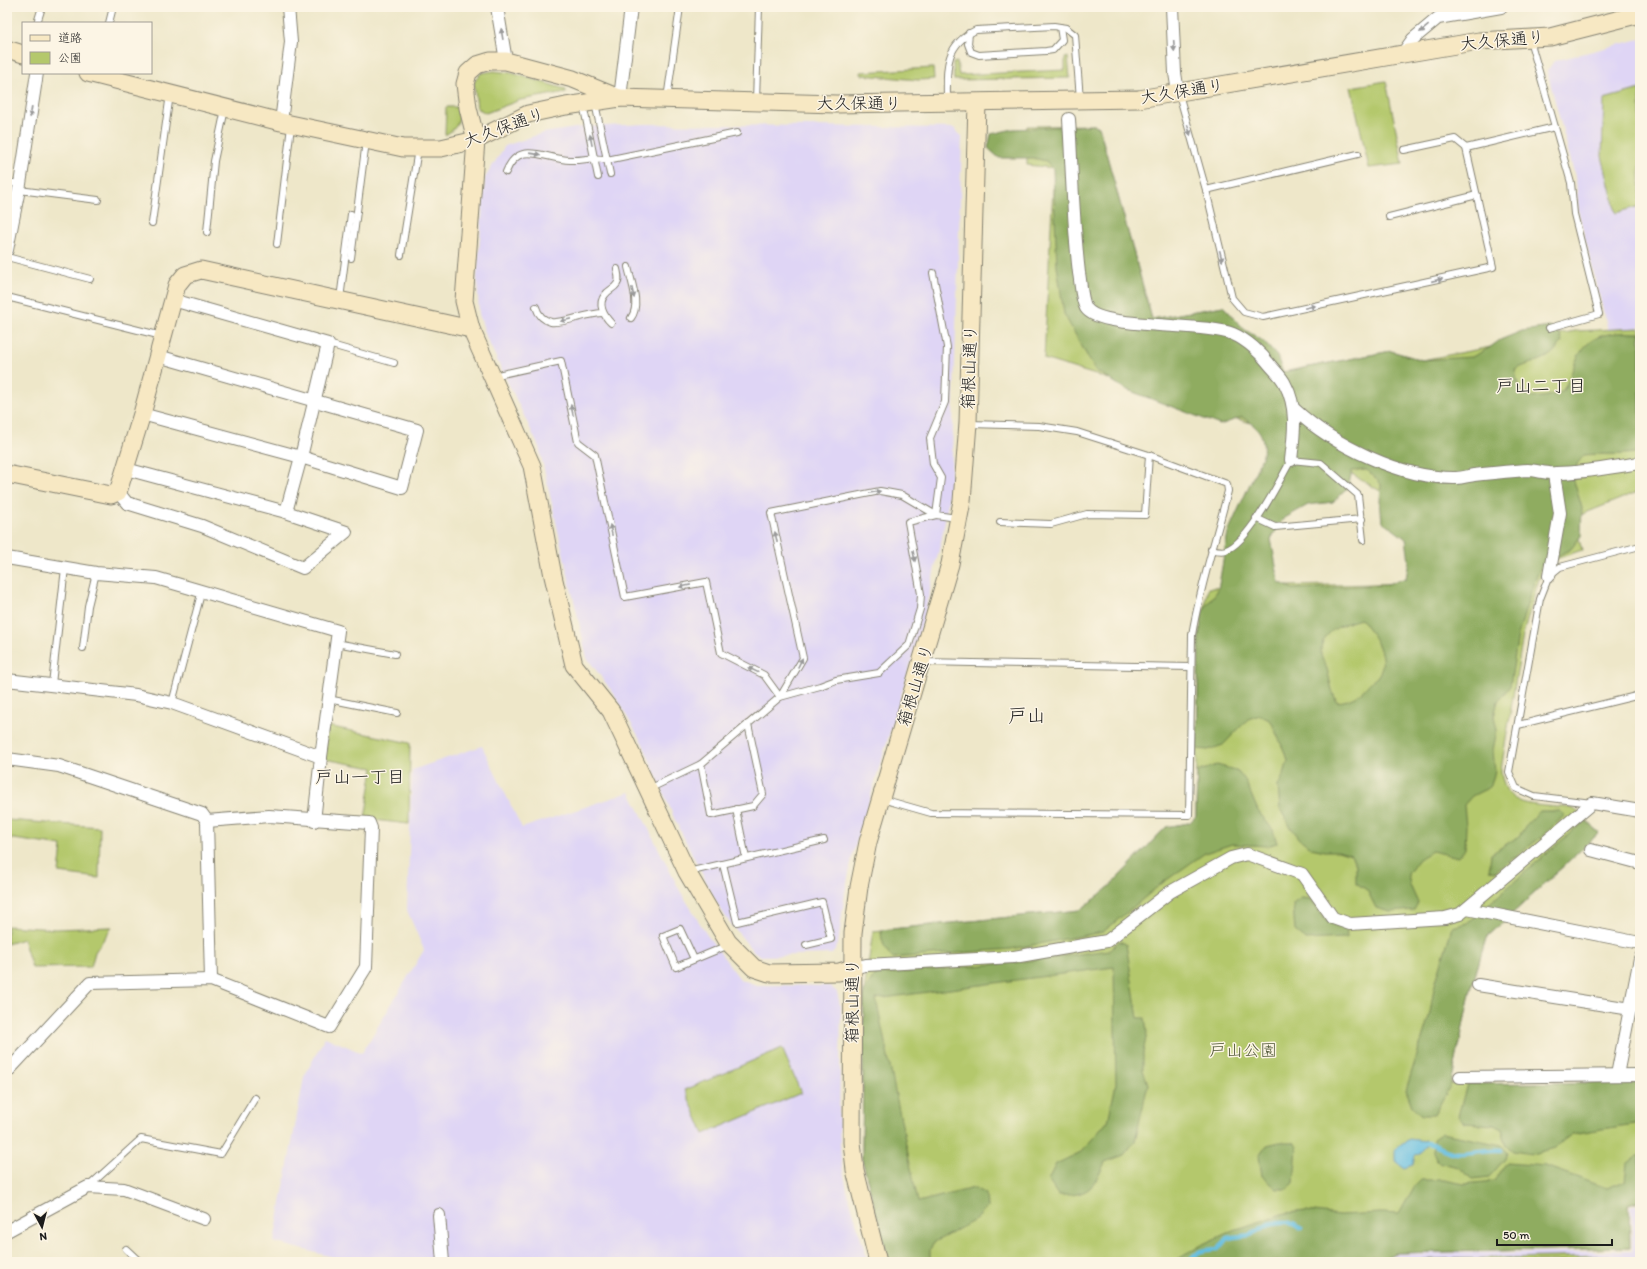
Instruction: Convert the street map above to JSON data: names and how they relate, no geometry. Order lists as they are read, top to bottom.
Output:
{
  "streets": {
    "street": ["大久保通り", "箱根山通り"]
  },
  "crossings": [
    ["大久保通り", "箱根山通り"]
  ],
  "districts": ["戸山二丁目", "戸山", "戸山一丁目"],
  "parks": ["戸山公園"],
  "legend": ["道路", "公園"],
  "scale_bar": "50 m",
  "north": "bottom"
}
